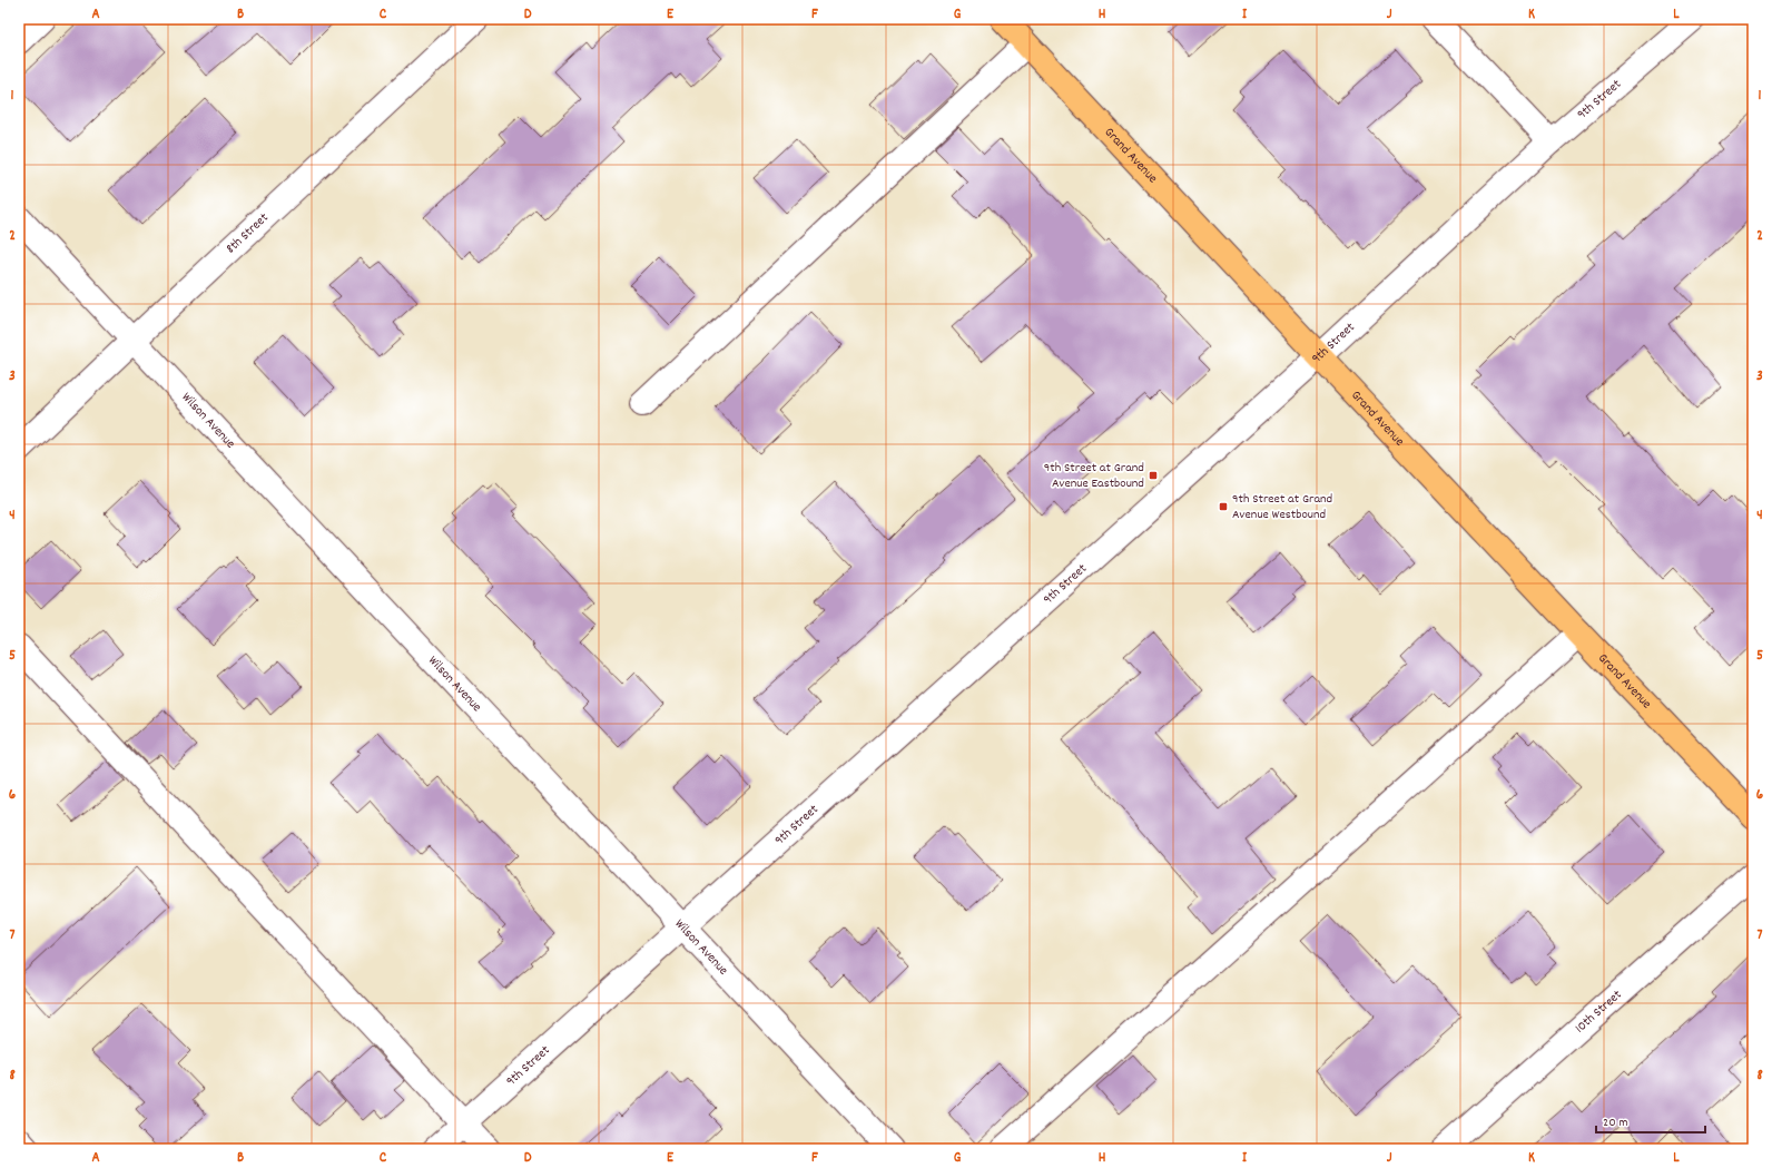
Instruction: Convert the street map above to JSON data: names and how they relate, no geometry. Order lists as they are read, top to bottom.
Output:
{
  "streets": {
    "main road": ["Grand Avenue"],
    "street": [
      "9th Street",
      "8th Street",
      "Wilson Avenue",
      "10th Street"
    ]
  },
  "crossings": [
    ["9th Street", "Grand Avenue"],
    ["9th Street", "Wilson Avenue"],
    ["8th Street", "Wilson Avenue"]
  ],
  "places": {
    "transit": ["9th Street at Grand Avenue Eastbound", "9th Street at Grand Avenue Westbound"]
  },
  "scale_bar": "20 m",
  "grid": {
    "columns": [
      "A",
      "B",
      "C",
      "D",
      "E",
      "F",
      "G",
      "H",
      "I",
      "J",
      "K",
      "L"
    ],
    "rows": [
      "1",
      "2",
      "3",
      "4",
      "5",
      "6",
      "7",
      "8"
    ]
  }
}
